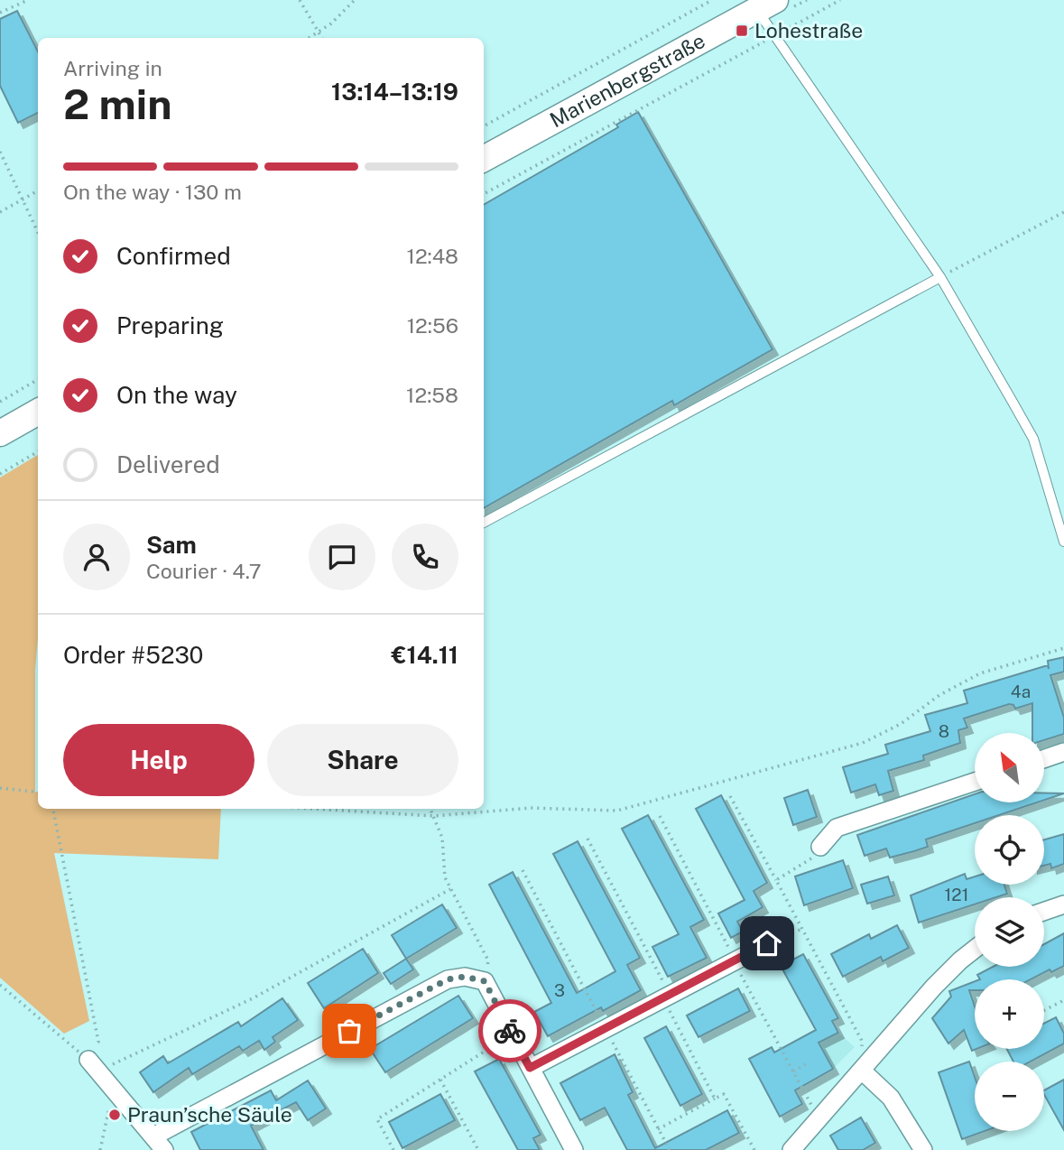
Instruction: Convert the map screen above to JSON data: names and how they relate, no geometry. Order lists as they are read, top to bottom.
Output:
{
  "streets": {
    "main road": ["Marienbergstraße"]
  },
  "places": {
    "transit": ["Lohestraße"],
    "other": ["Praun’sche Säule"]
  },
  "house_numbers": [
    "4a",
    "8",
    "121",
    "3"
  ],
  "north": "top left",
  "page": {
    "heading": ["2 min", "Arriving in", "13:14–13:19"],
    "panel": [
      "Sam",
      "Courier · 4.7",
      "Order #5230",
      "€14.11"
    ],
    "bar": "On the way · 130 m",
    "list": [
      ["Confirmed", "12:48"],
      ["Preparing", "12:56"],
      ["On the way", "12:58"],
      "Delivered"
    ],
    "buttons": ["Help", "Share"],
    "map_buttons": ["+", "−"]
  }
}
